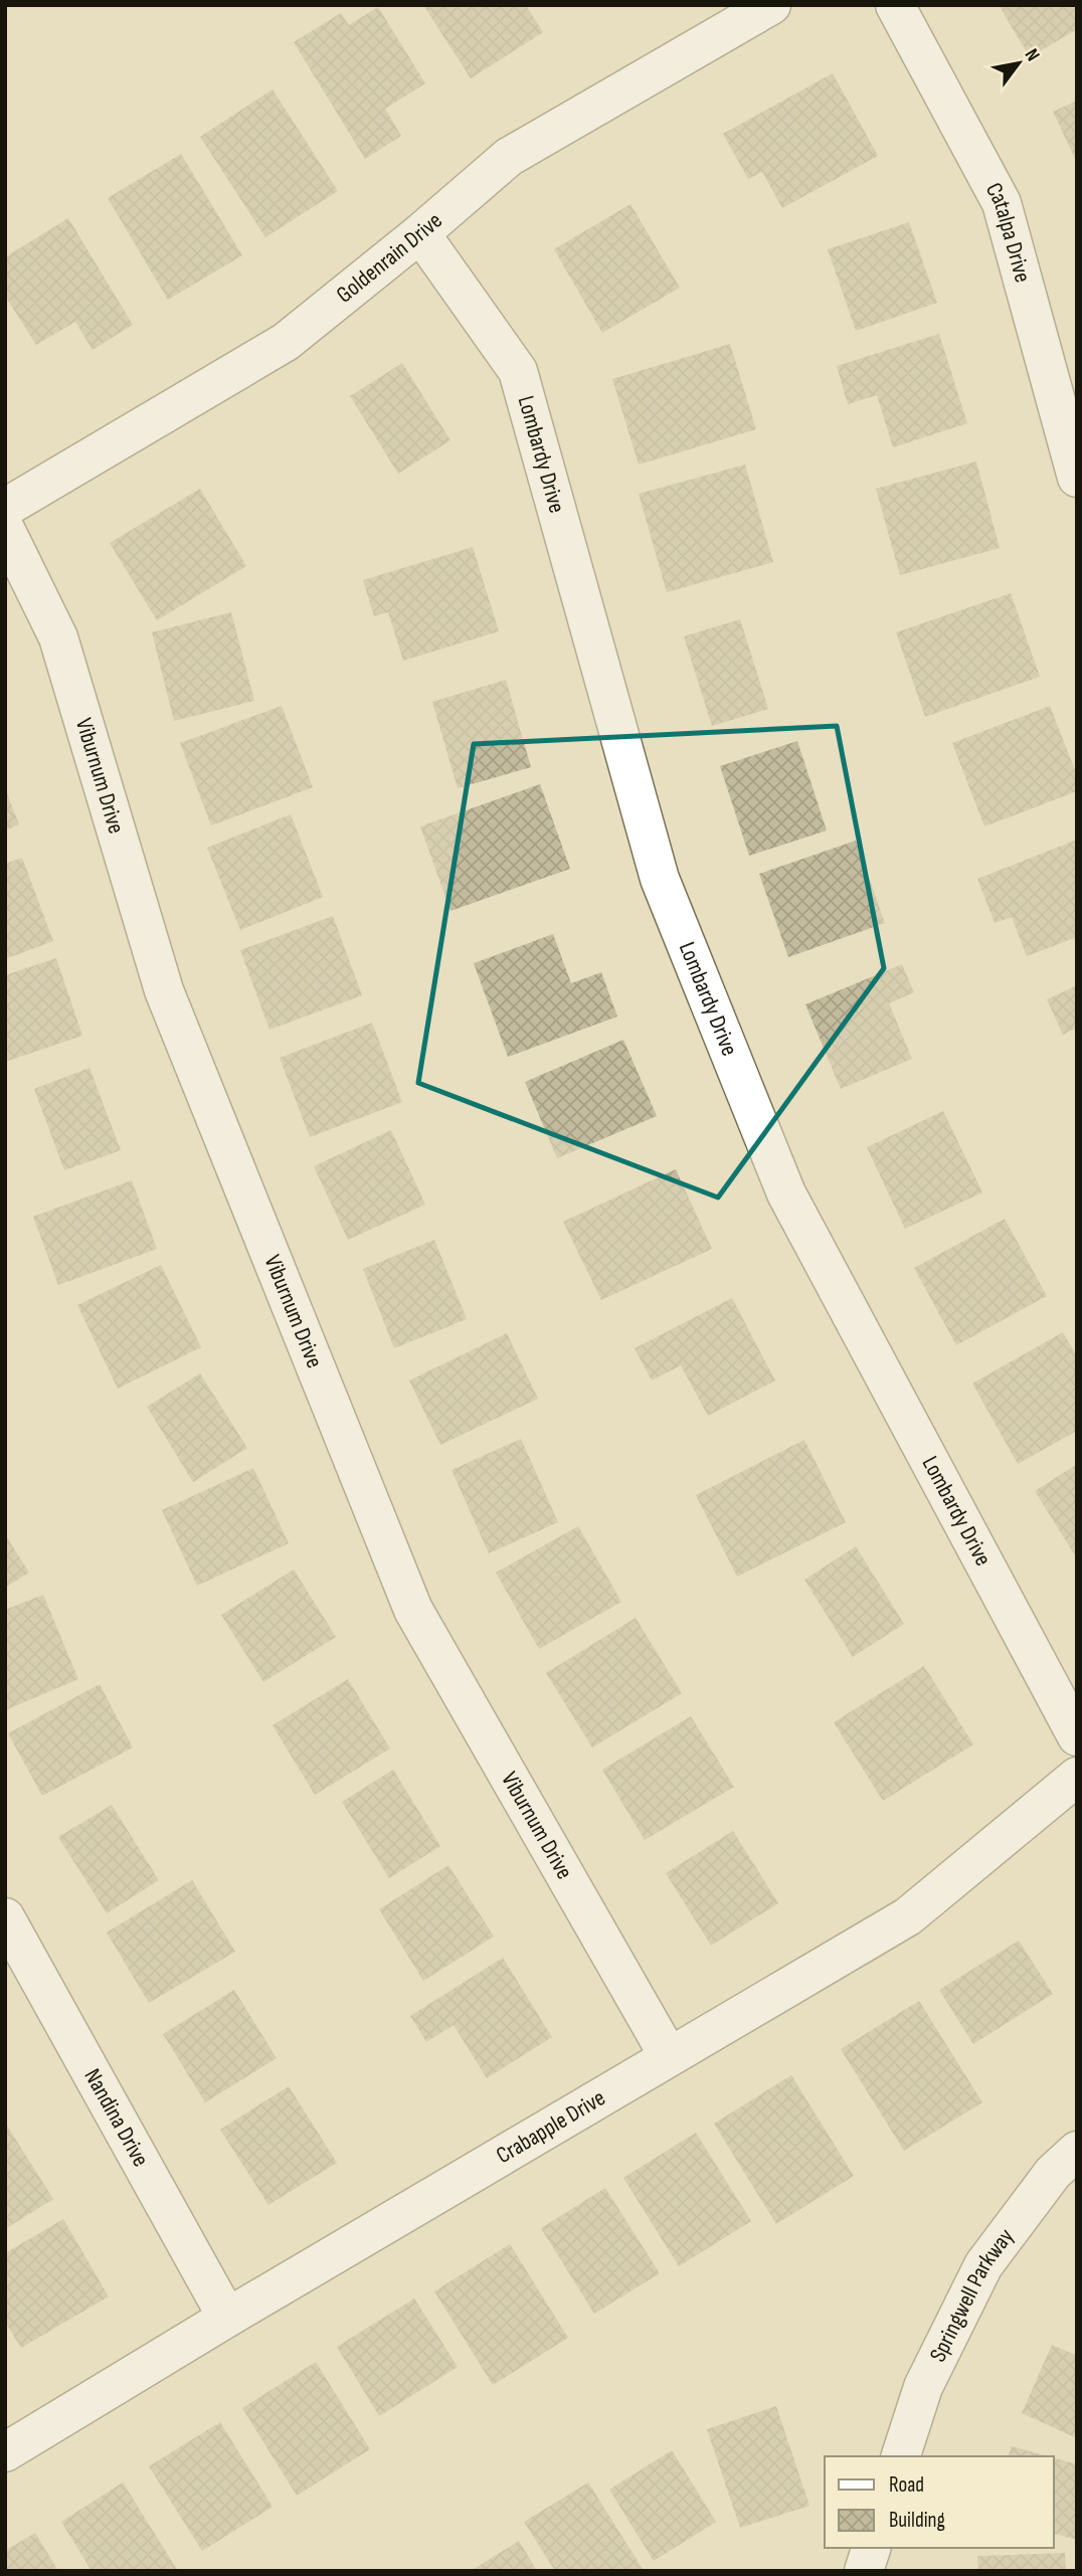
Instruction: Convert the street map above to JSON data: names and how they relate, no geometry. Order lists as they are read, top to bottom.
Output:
{
  "streets": {
    "street": [
      "Catalpa Drive",
      "Goldenrain Drive",
      "Lombardy Drive",
      "Viburnum Drive",
      "Nandina Drive",
      "Crabapple Drive",
      "Springwell Parkway"
    ]
  },
  "crossings": [
    ["Goldenrain Drive", "Lombardy Drive"],
    ["Viburnum Drive", "Crabapple Drive"],
    ["Nandina Drive", "Crabapple Drive"]
  ],
  "legend": ["Road", "Building"],
  "north": "top right"
}
